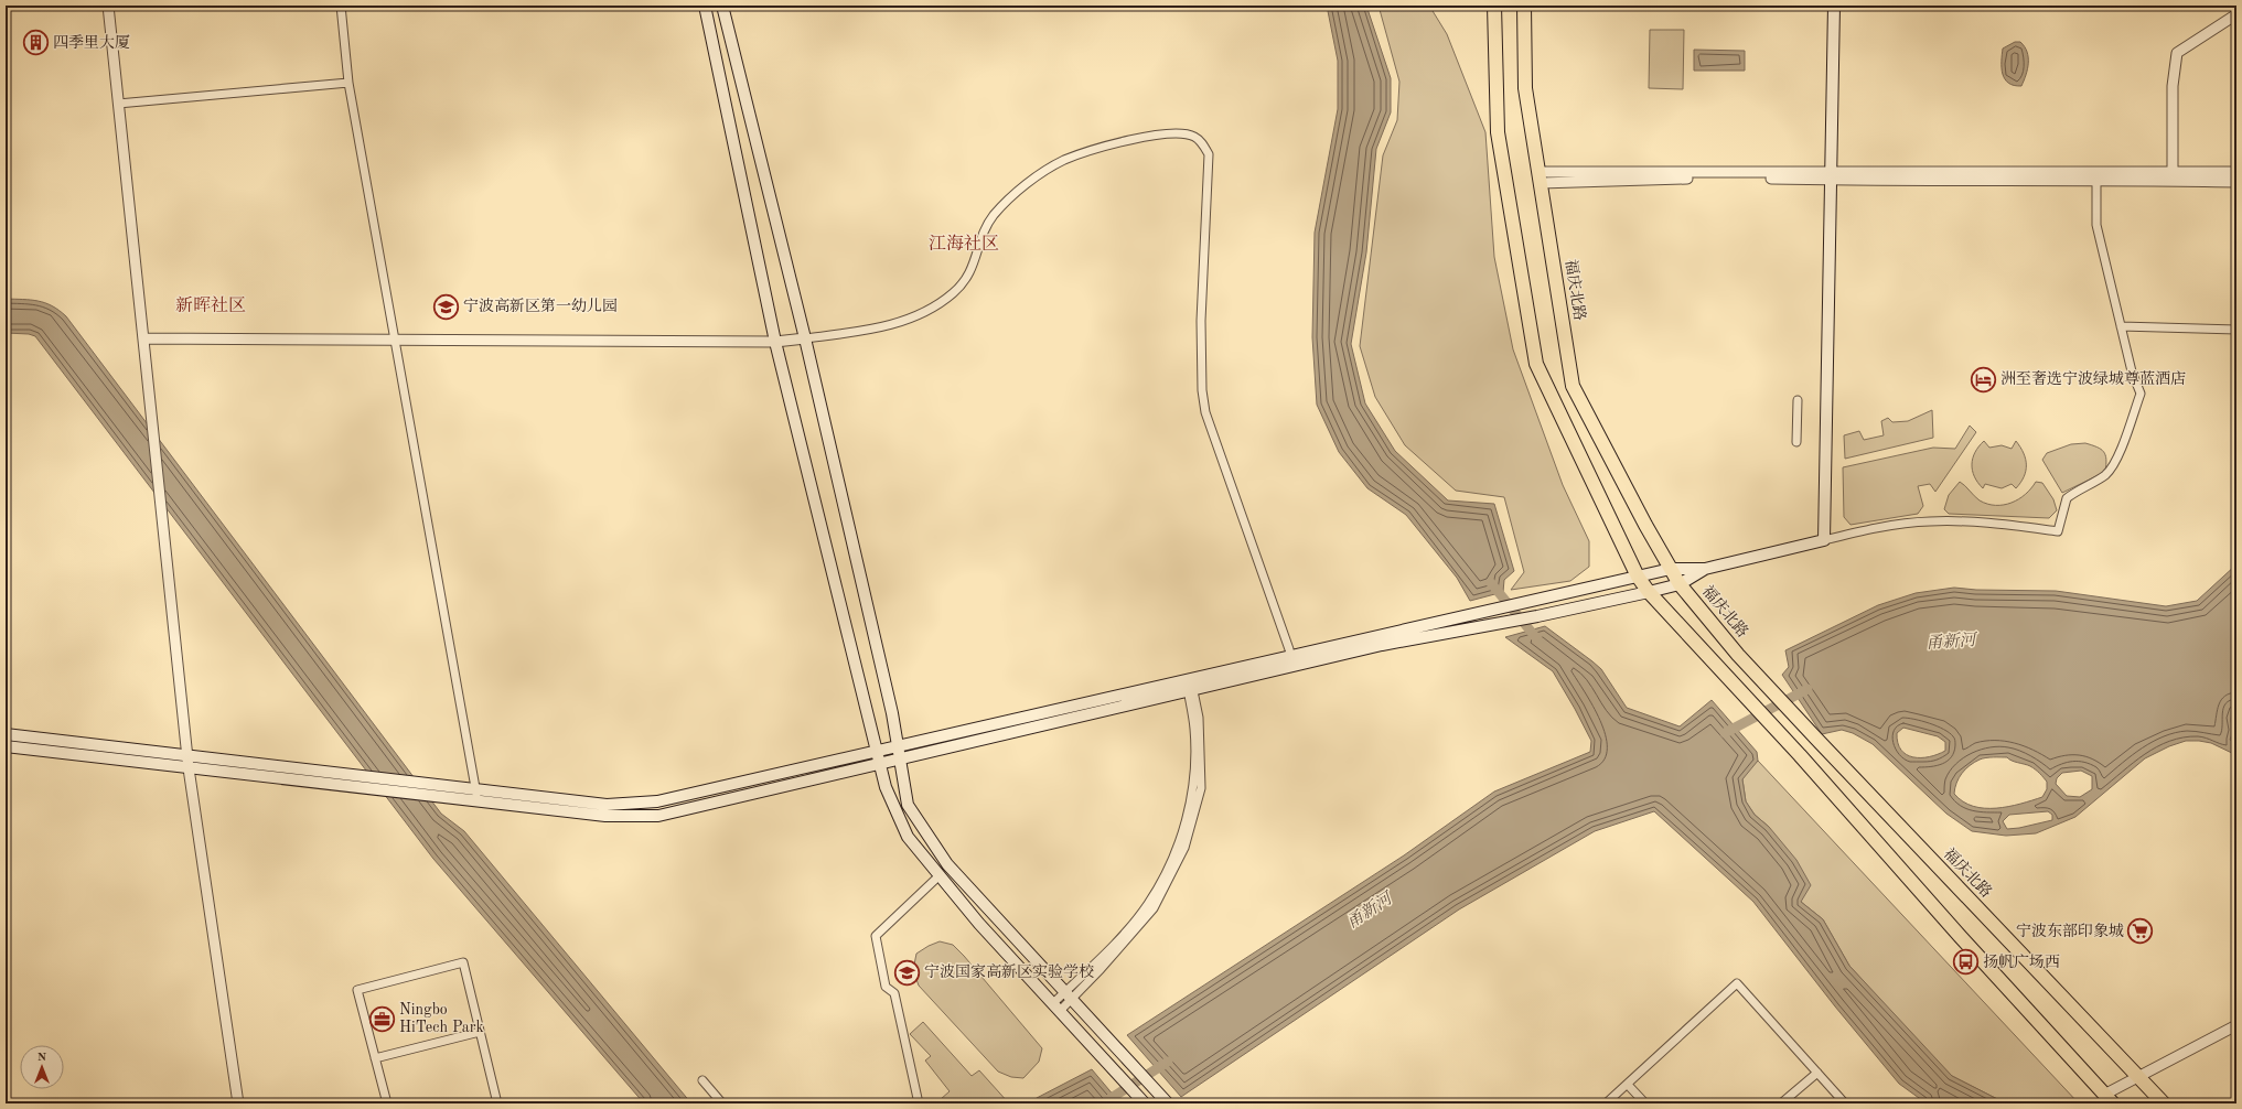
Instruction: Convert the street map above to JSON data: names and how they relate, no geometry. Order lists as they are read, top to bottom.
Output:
{
  "streets": {
    "main road": ["福庆北路"]
  },
  "districts": ["江海社区", "新晖社区"],
  "water": ["甬新河"],
  "places": {
    "building": ["四季里大厦"],
    "school or university": ["宁波高新区第一幼儿园", "宁波国家高新区实验学校"],
    "hotel": ["洲至奢选宁波绿城尊蓝酒店"],
    "supermarket": ["宁波东部印象城"],
    "bus stop": ["扬帆广场西"],
    "office": ["Ningbo HiTech Park"]
  },
  "north": "top"
}
